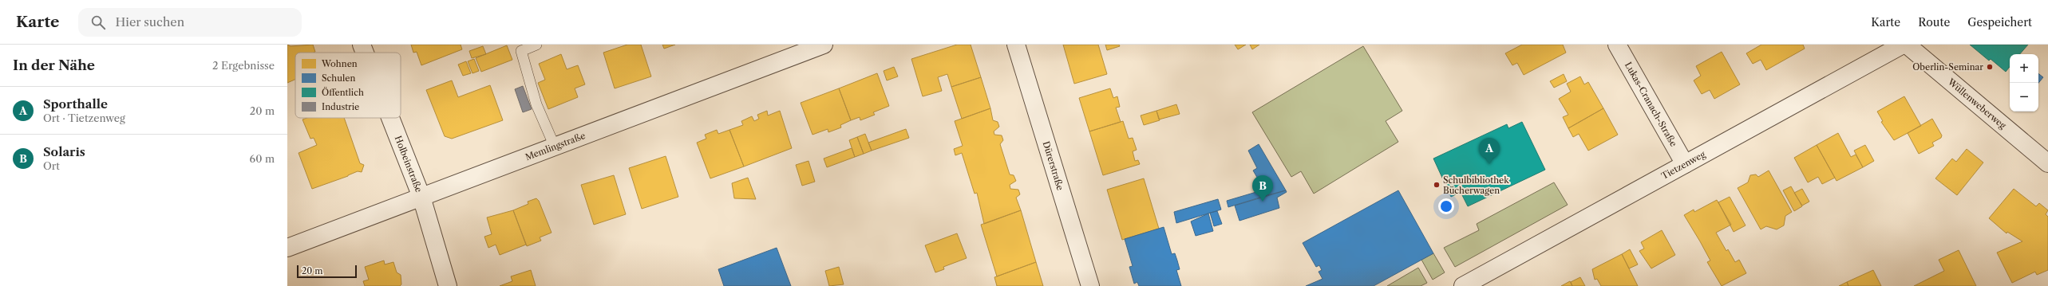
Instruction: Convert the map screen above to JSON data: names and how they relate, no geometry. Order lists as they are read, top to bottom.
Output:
{
  "streets": {
    "street": [
      "Lukas-Cranach-Straße",
      "Wüllenweberweg",
      "Memlingstraße",
      "Holbeinstraße",
      "Tietzenweg",
      "Dürerstraße"
    ]
  },
  "crossings": [
    ["Lukas-Cranach-Straße", "Tietzenweg"],
    ["Memlingstraße", "Holbeinstraße"]
  ],
  "places": ["Oberlin-Seminar", "Schulbibliothek Bücherwagen"],
  "legend": [
    "Wohnen",
    "Schulen",
    "Öffentlich",
    "Industrie"
  ],
  "scale_bar": "20 m",
  "page": {
    "header": "Karte",
    "search": "Hier suchen",
    "nav": ["Karte", "Route", "Gespeichert"],
    "heading": ["In der Nähe", "2 Ergebnisse"],
    "map_buttons": ["+", "−"],
    "list": [
      {
        "mark": "A",
        "name": "Sporthalle",
        "note": "Ort · Tietzenweg",
        "value": "20 m"
      },
      {
        "mark": "B",
        "name": "Solaris",
        "note": "Ort",
        "value": "60 m"
      }
    ],
    "pins": ["A", "B"],
    "scale": "20 m"
  }
}
